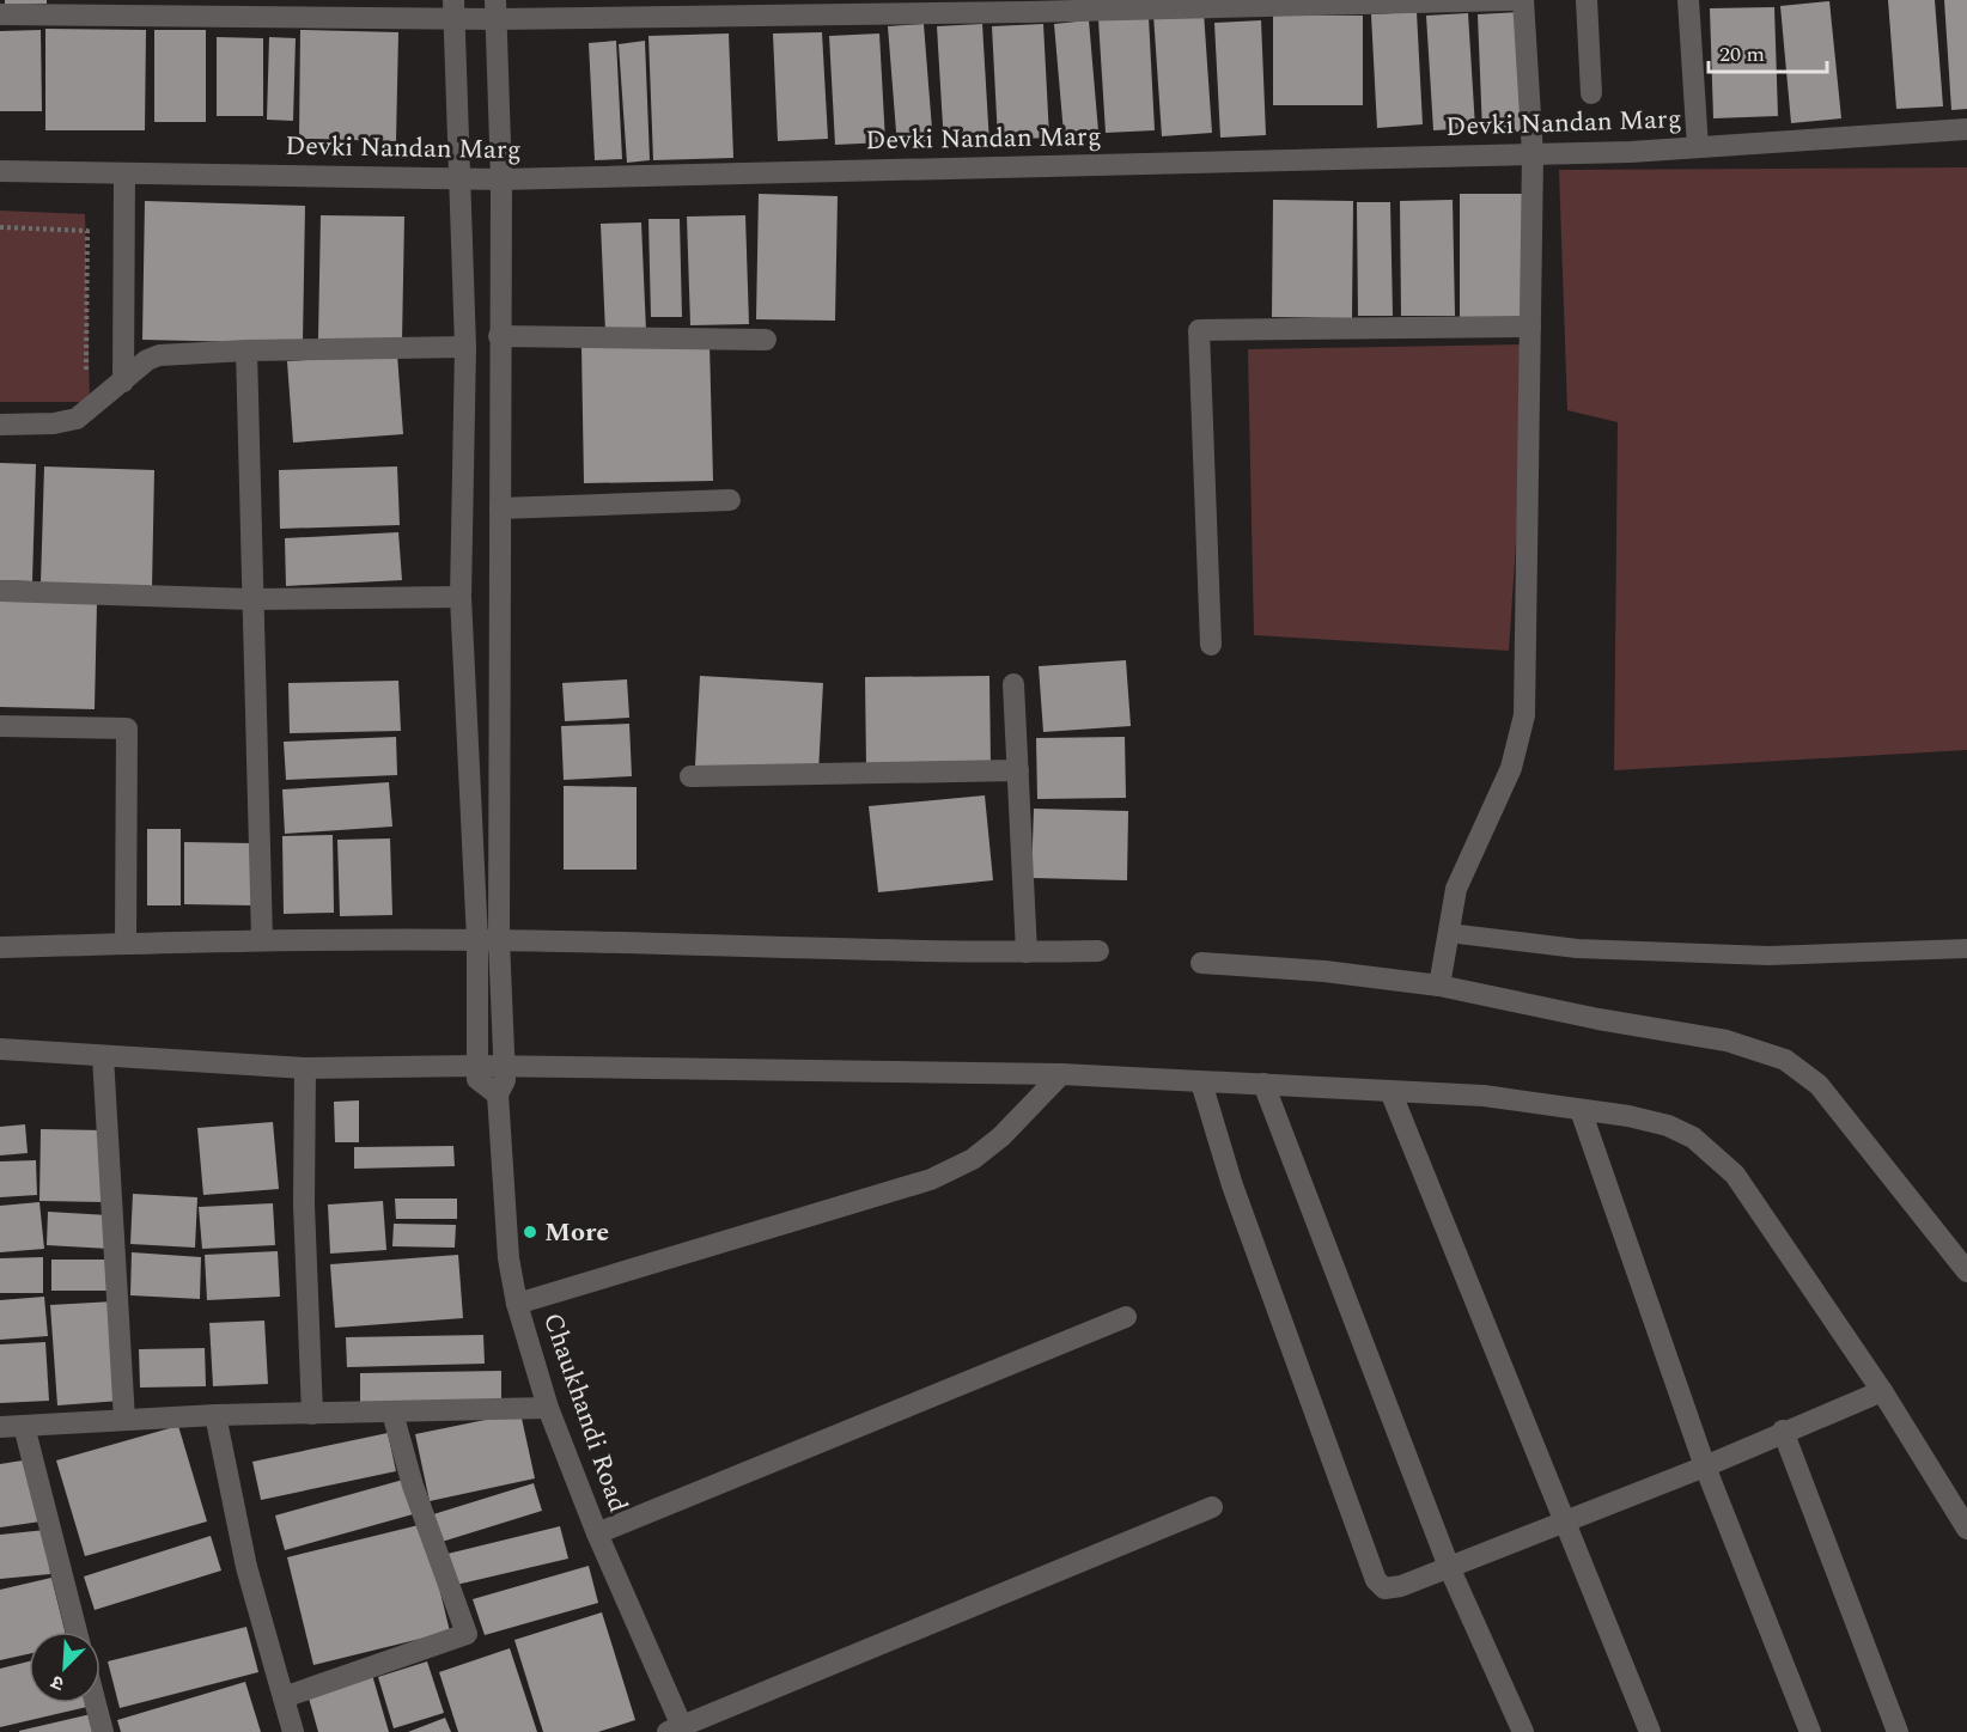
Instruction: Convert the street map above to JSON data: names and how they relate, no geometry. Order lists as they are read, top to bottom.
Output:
{
  "streets": {
    "street": ["Devki Nandan Marg", "Chaukhandi Road"]
  },
  "places": ["More"],
  "scale_bar": "20 m",
  "north": "bottom left"
}
